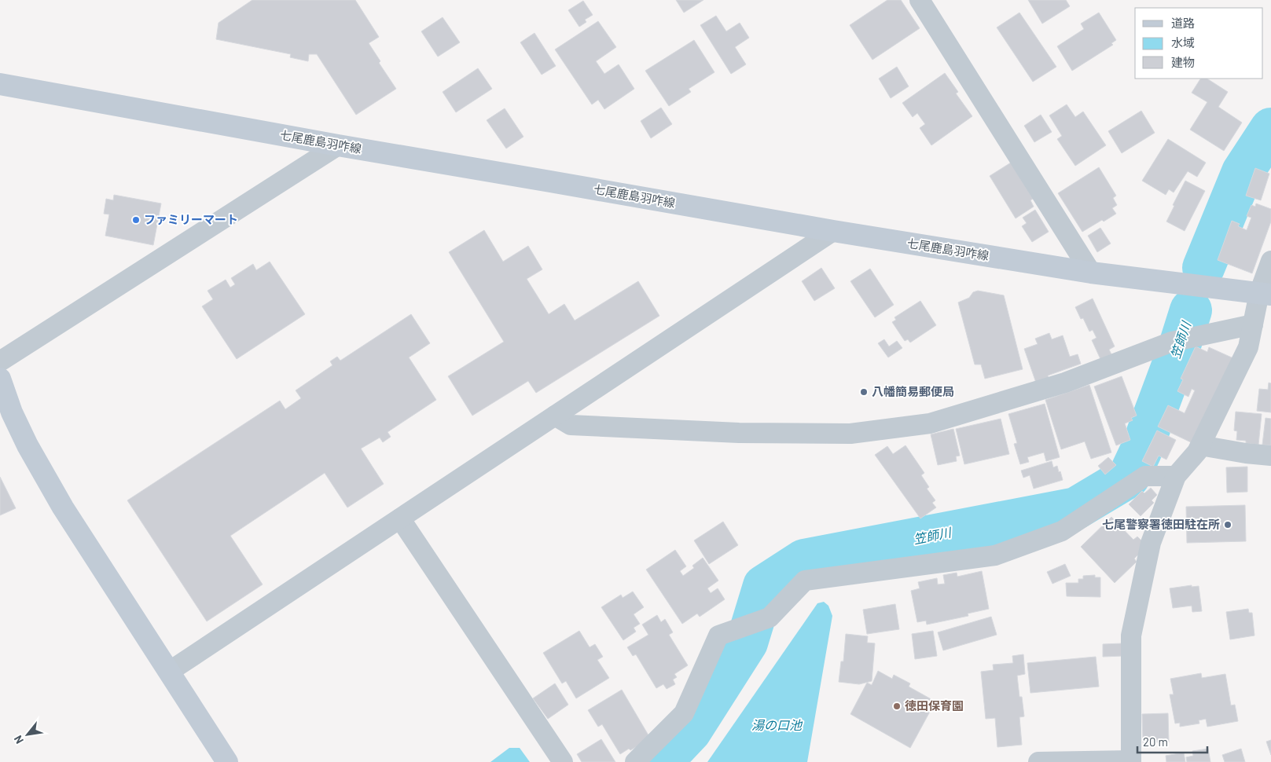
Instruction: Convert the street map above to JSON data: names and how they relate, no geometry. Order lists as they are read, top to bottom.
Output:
{
  "streets": {
    "main road": ["七尾鹿島羽咋線"]
  },
  "water": ["笠師川", "湯の口池"],
  "places": [
    "ファミリーマート",
    "八幡簡易郵便局",
    "七尾警察署徳田駐在所",
    "徳田保育園"
  ],
  "legend": ["道路", "水域", "建物"],
  "scale_bar": "20 m",
  "north": "bottom left"
}
